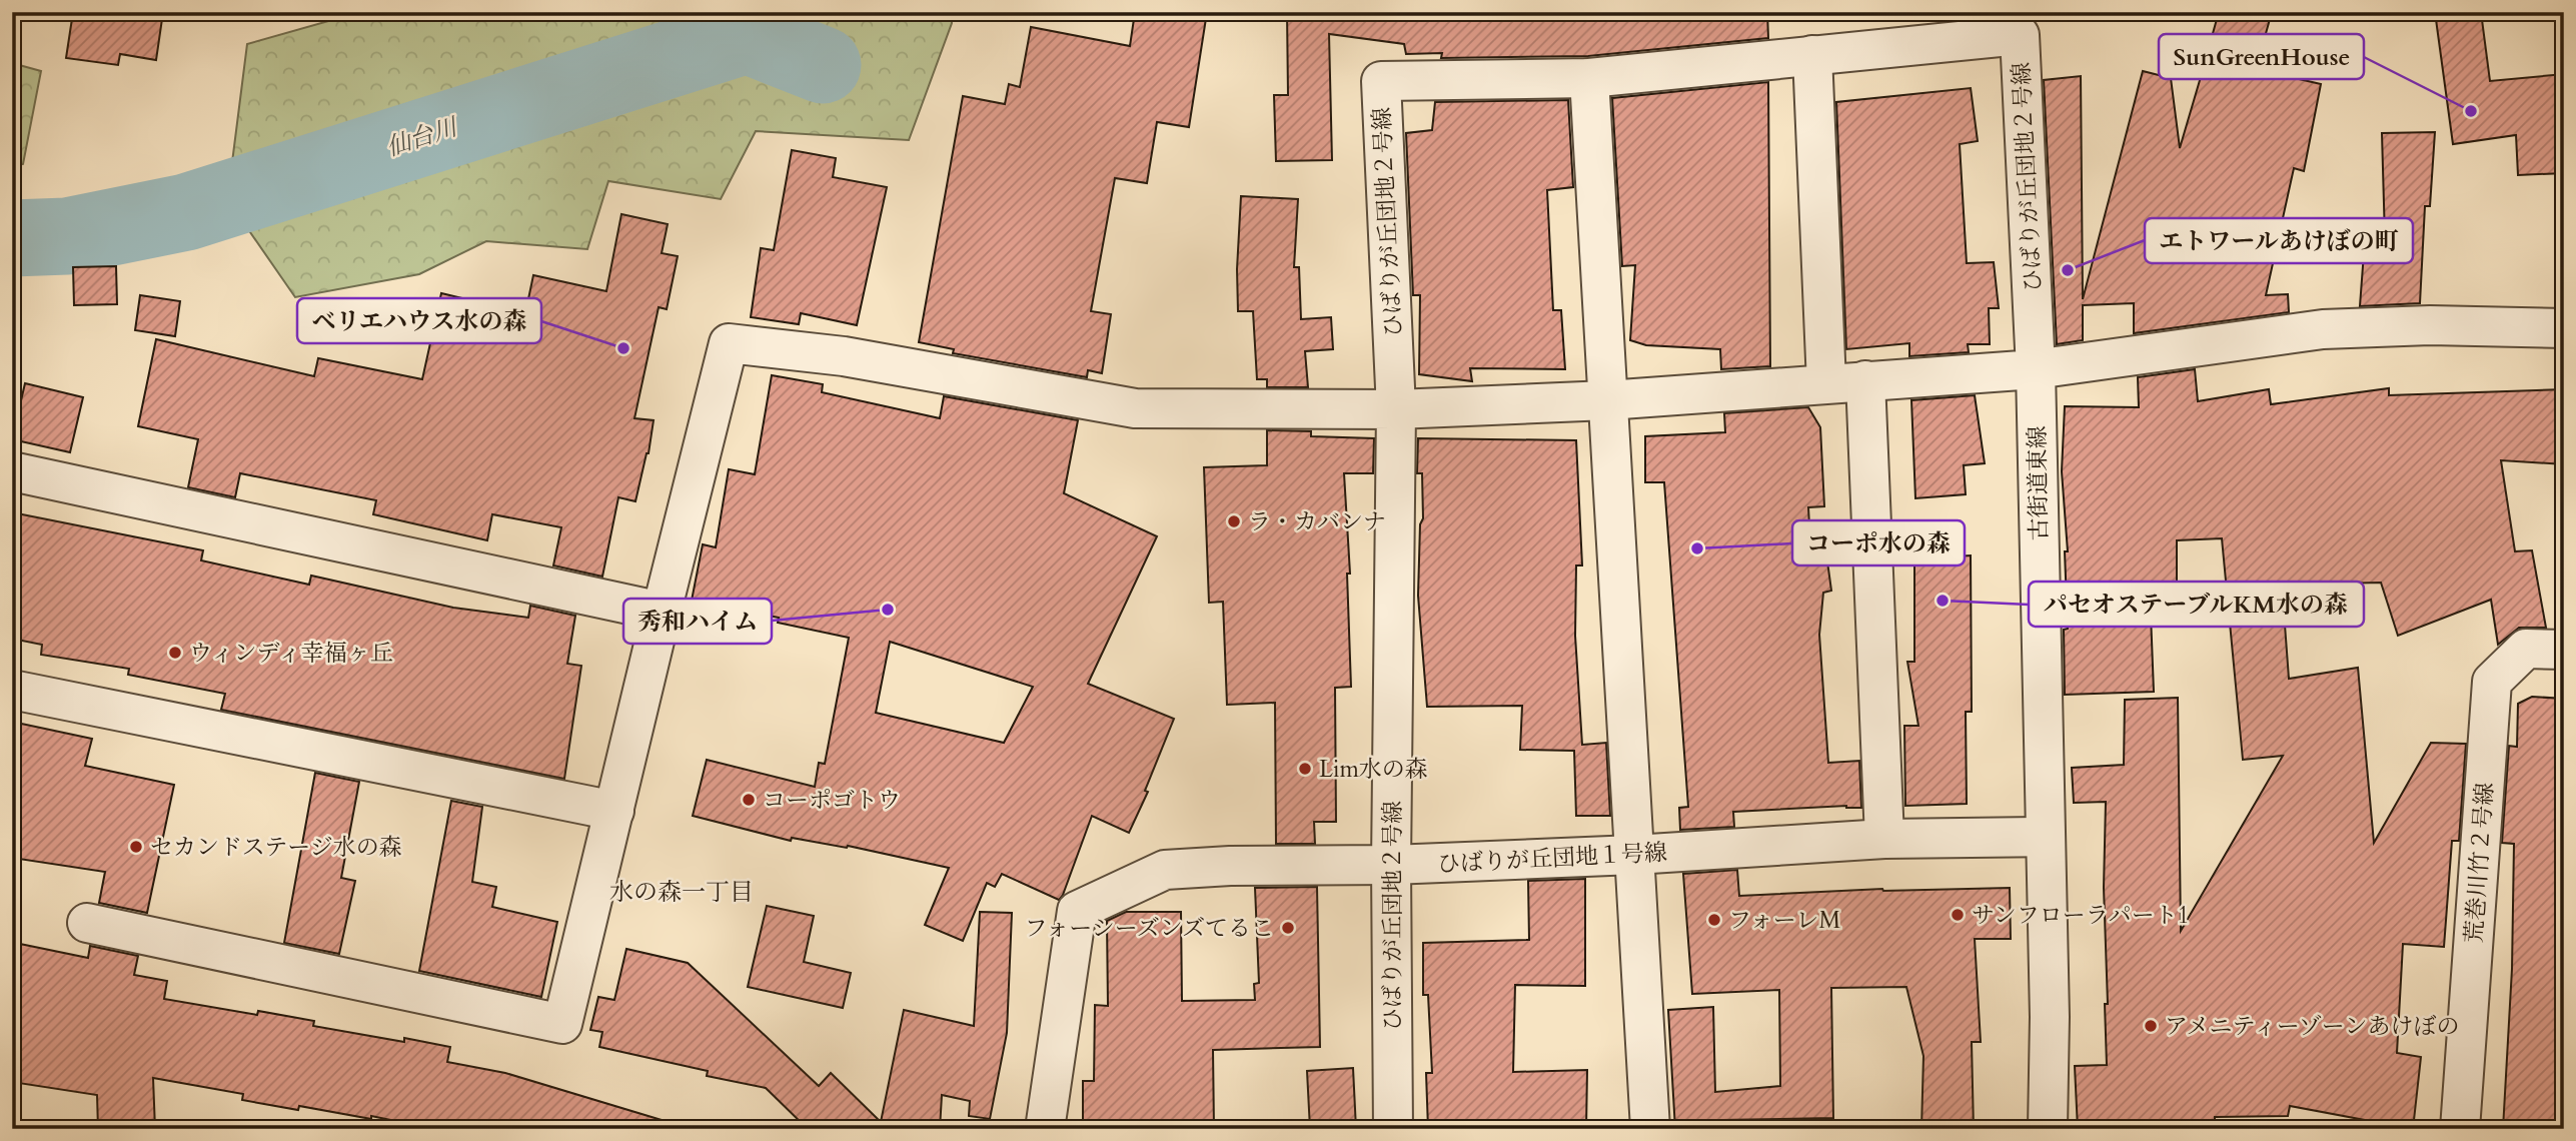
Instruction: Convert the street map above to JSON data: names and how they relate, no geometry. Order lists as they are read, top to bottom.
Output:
{
  "streets": {
    "street": [
      "ひばりが丘団地２号線",
      "古街道東線",
      "ひばりが丘団地１号線",
      "荒巻川竹２号線"
    ]
  },
  "crossings": [
    ["ひばりが丘団地２号線", "古街道東線"],
    ["ひばりが丘団地２号線", "ひばりが丘団地１号線"],
    ["古街道東線", "ひばりが丘団地１号線"]
  ],
  "districts": ["水の森一丁目"],
  "water": ["仙台川"],
  "places": [
    "SunGreenHouse",
    "エトワールあけぼの町",
    "ベリエハウス水の森",
    "ラ・カバンナ",
    "コーポ水の森",
    "パセオステーブルKM水の森",
    "秀和ハイム",
    "ウィンディ幸福ヶ丘",
    "Lim水の森",
    "コーポゴトウ",
    "セカンドステージ水の森",
    "サンフローラパート1",
    "フォーレM",
    "フォーシーズンズてるこ",
    "アメニティーゾーンあけぼの"
  ]
}
